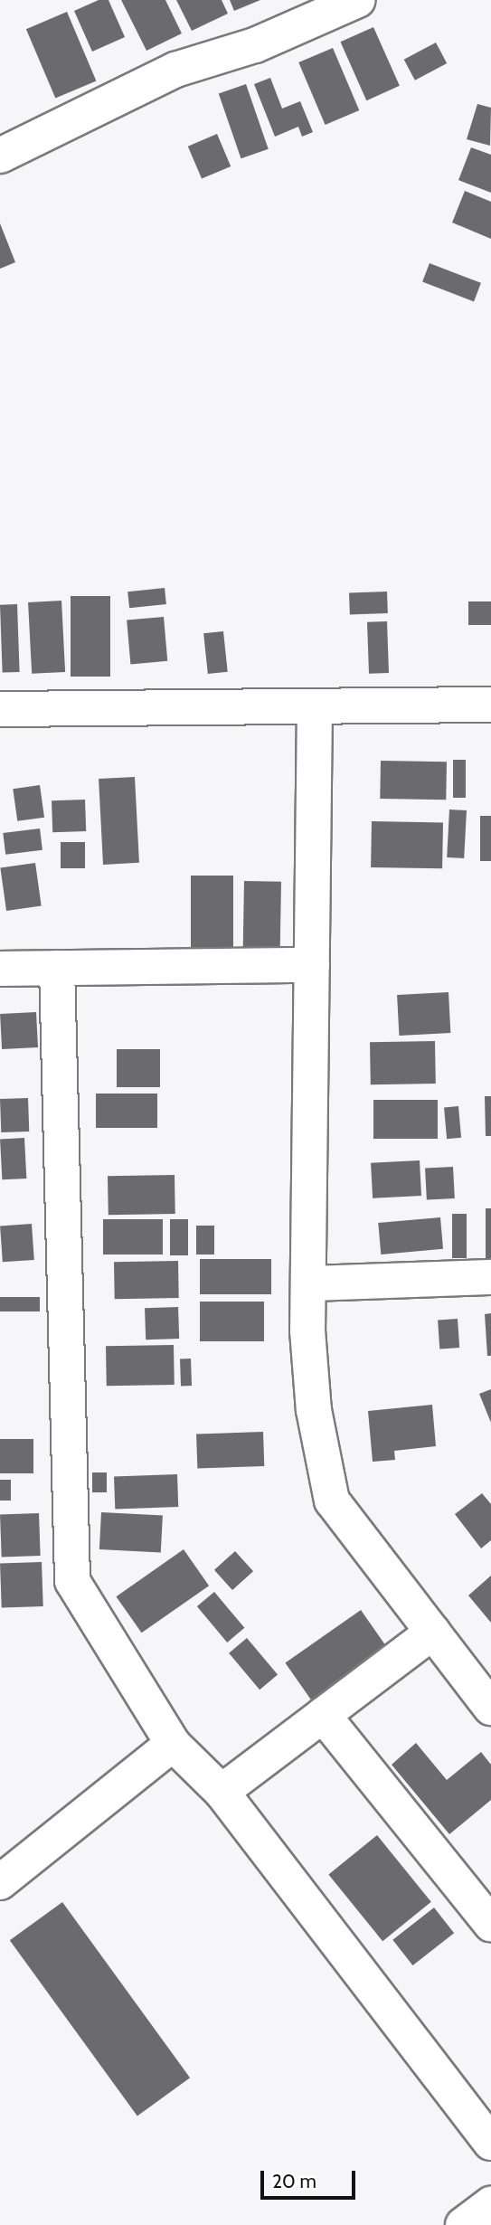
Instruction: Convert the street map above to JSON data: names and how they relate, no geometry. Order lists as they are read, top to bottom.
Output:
{
  "scale_bar": "20 m"
}
